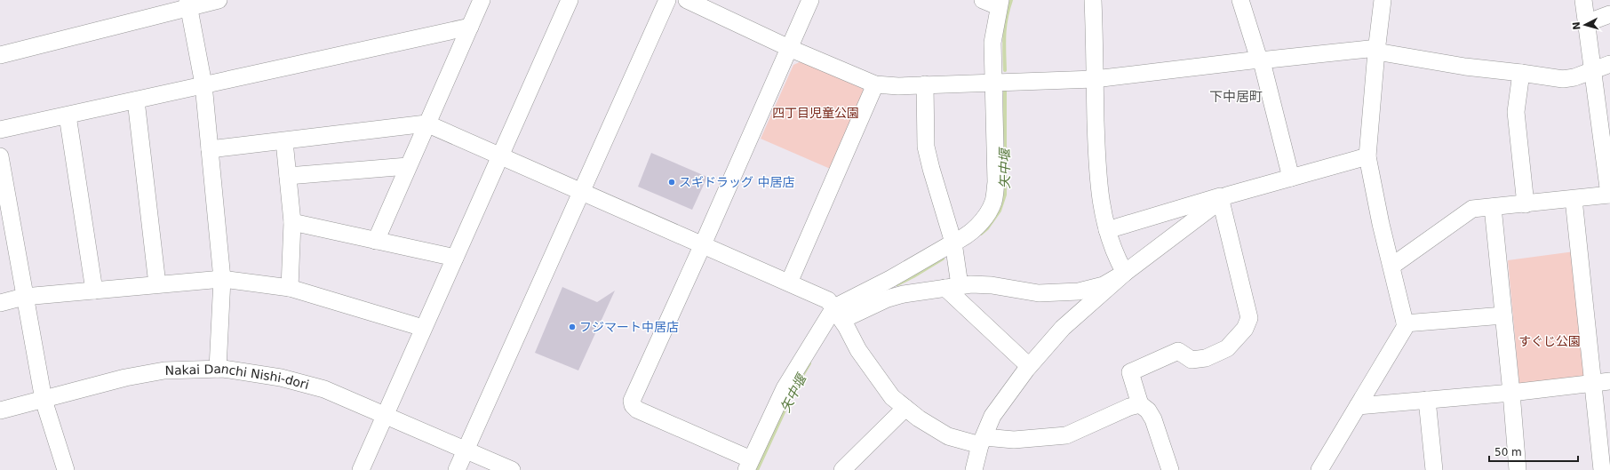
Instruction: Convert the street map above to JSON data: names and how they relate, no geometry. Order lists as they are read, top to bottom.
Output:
{
  "streets": {
    "street": ["Nakai Danchi Nishi-dori"]
  },
  "districts": ["下中居町"],
  "water": ["矢中堰"],
  "parks": ["四丁目児童公園", "すぐじ公園"],
  "places": ["スギドラッグ 中居店", "フジマート中居店"],
  "scale_bar": "50 m",
  "north": "left"
}
